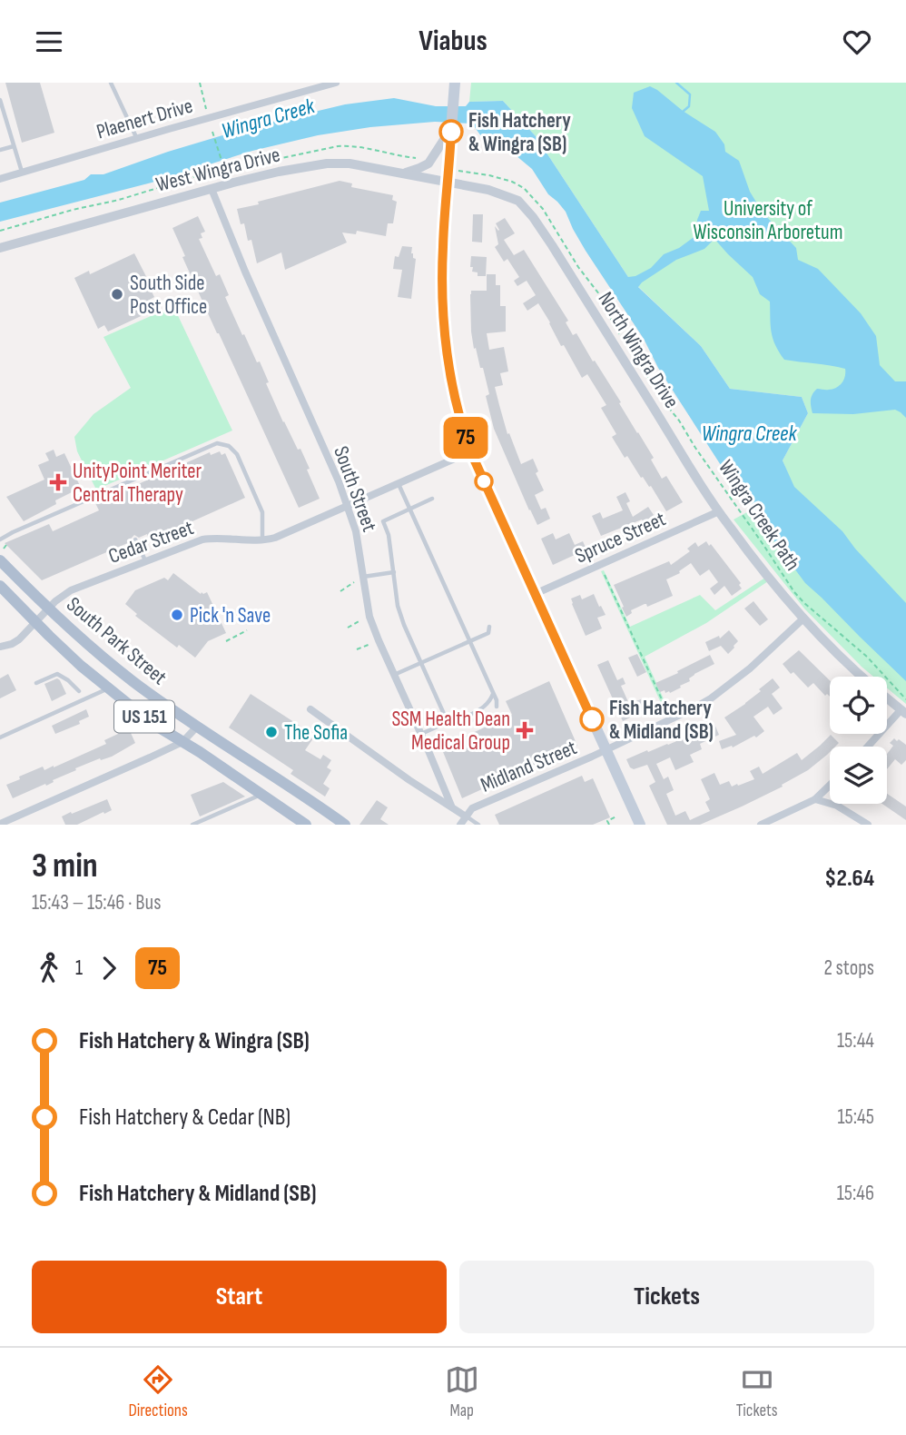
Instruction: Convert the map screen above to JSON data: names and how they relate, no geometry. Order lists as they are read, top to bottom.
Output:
{
  "streets": {
    "main road": ["South Park Street", "US 151"],
    "street": [
      "Plaenert Drive",
      "West Wingra Drive",
      "North Wingra Drive",
      "South Street",
      "Spruce Street",
      "Cedar Street",
      "Midland Street"
    ],
    "path": ["Wingra Creek Path"]
  },
  "crossings": [
    ["West Wingra Drive", "North Wingra Drive"],
    ["West Wingra Drive", "South Street"],
    ["North Wingra Drive", "Spruce Street"],
    ["North Wingra Drive", "Midland Street"],
    ["South Street", "Cedar Street"],
    ["Cedar Street", "South Park Street"]
  ],
  "water": ["Wingra Creek"],
  "parks": ["University of Wisconsin Arboretum"],
  "places": {
    "other": [
      "Fish Hatchery & Wingra (SB)",
      "South Side Post Office",
      "Pick 'n Save",
      "Fish Hatchery & Midland (SB)",
      "The Sofia"
    ],
    "health": ["UnityPoint Meriter Central Therapy", "SSM Health Dean Medical Group"]
  },
  "lines": ["bus line 75"],
  "page": {
    "header": "Viabus",
    "on_map": "75",
    "heading": ["3 min", "15:43 – 15:46 · Bus", "$2.64"],
    "legs": ["1", "75", "2 stops"],
    "list": [
      {
        "name": "Fish Hatchery & Wingra (SB)",
        "value": "15:44"
      },
      {
        "name": "Fish Hatchery & Cedar (NB)",
        "value": "15:45"
      },
      {
        "name": "Fish Hatchery & Midland (SB)",
        "value": "15:46"
      }
    ],
    "buttons": ["Start", "Tickets"],
    "tabs": ["Directions", "Map", "Tickets"]
  }
}
